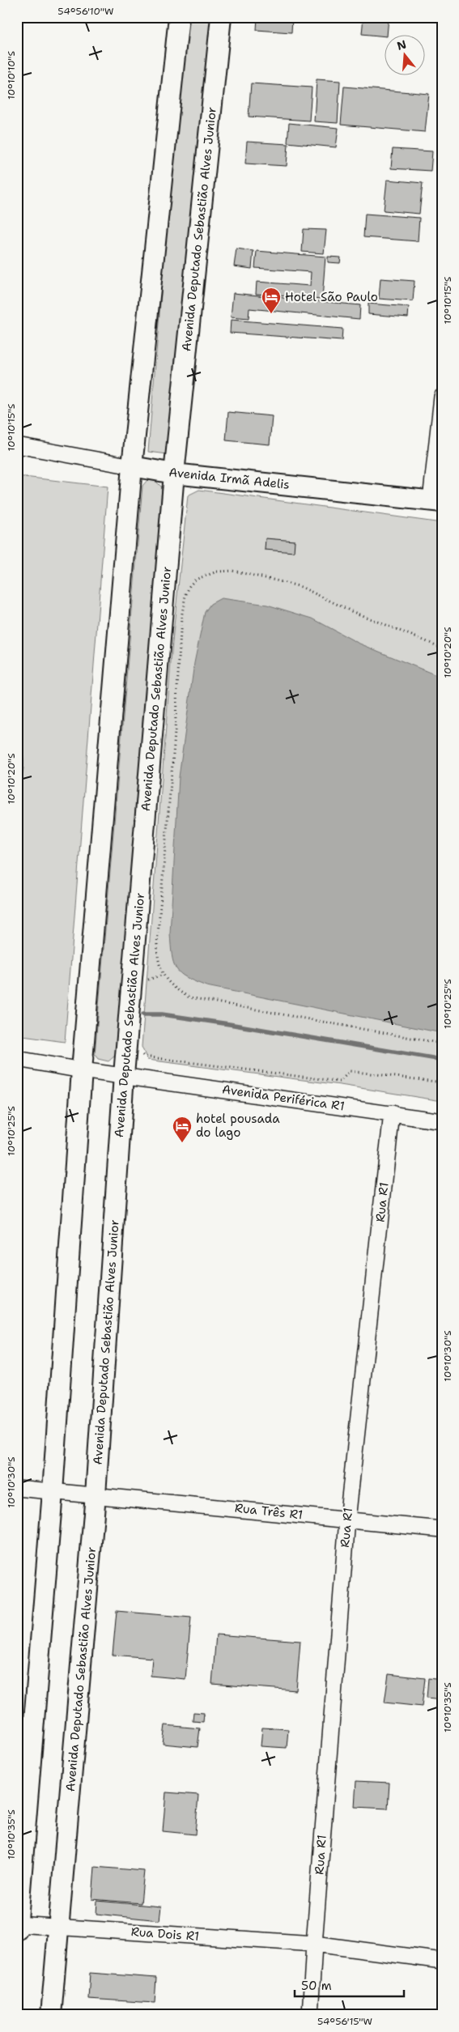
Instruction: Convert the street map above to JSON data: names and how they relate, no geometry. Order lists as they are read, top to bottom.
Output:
{
  "streets": {
    "street": [
      "Avenida Deputado Sebastião Alves Junior",
      "Avenida Irmã Adelis",
      "Avenida Periférica R1",
      "Rua R1",
      "Rua Três R1",
      "Rua Dois R1"
    ]
  },
  "crossings": [
    ["Avenida Deputado Sebastião Alves Junior", "Avenida Irmã Adelis"],
    ["Avenida Deputado Sebastião Alves Junior", "Avenida Periférica R1"],
    ["Avenida Deputado Sebastião Alves Junior", "Rua Três R1"],
    ["Avenida Deputado Sebastião Alves Junior", "Rua Dois R1"],
    ["Avenida Periférica R1", "Rua R1"],
    ["Rua R1", "Rua Três R1"],
    ["Rua R1", "Rua Dois R1"]
  ],
  "places": {
    "hotel": ["Hotel São Paulo", "hotel pousada do lago"]
  },
  "scale_bar": "50 m",
  "north": "top",
  "coordinates": [
    "54°56'10\"W",
    "10°10'10\"S",
    "10°10'15\"S",
    "10°10'20\"S",
    "10°10'25\"S",
    "10°10'30\"S",
    "10°10'35\"S",
    "54°56'15\"W"
  ]
}
